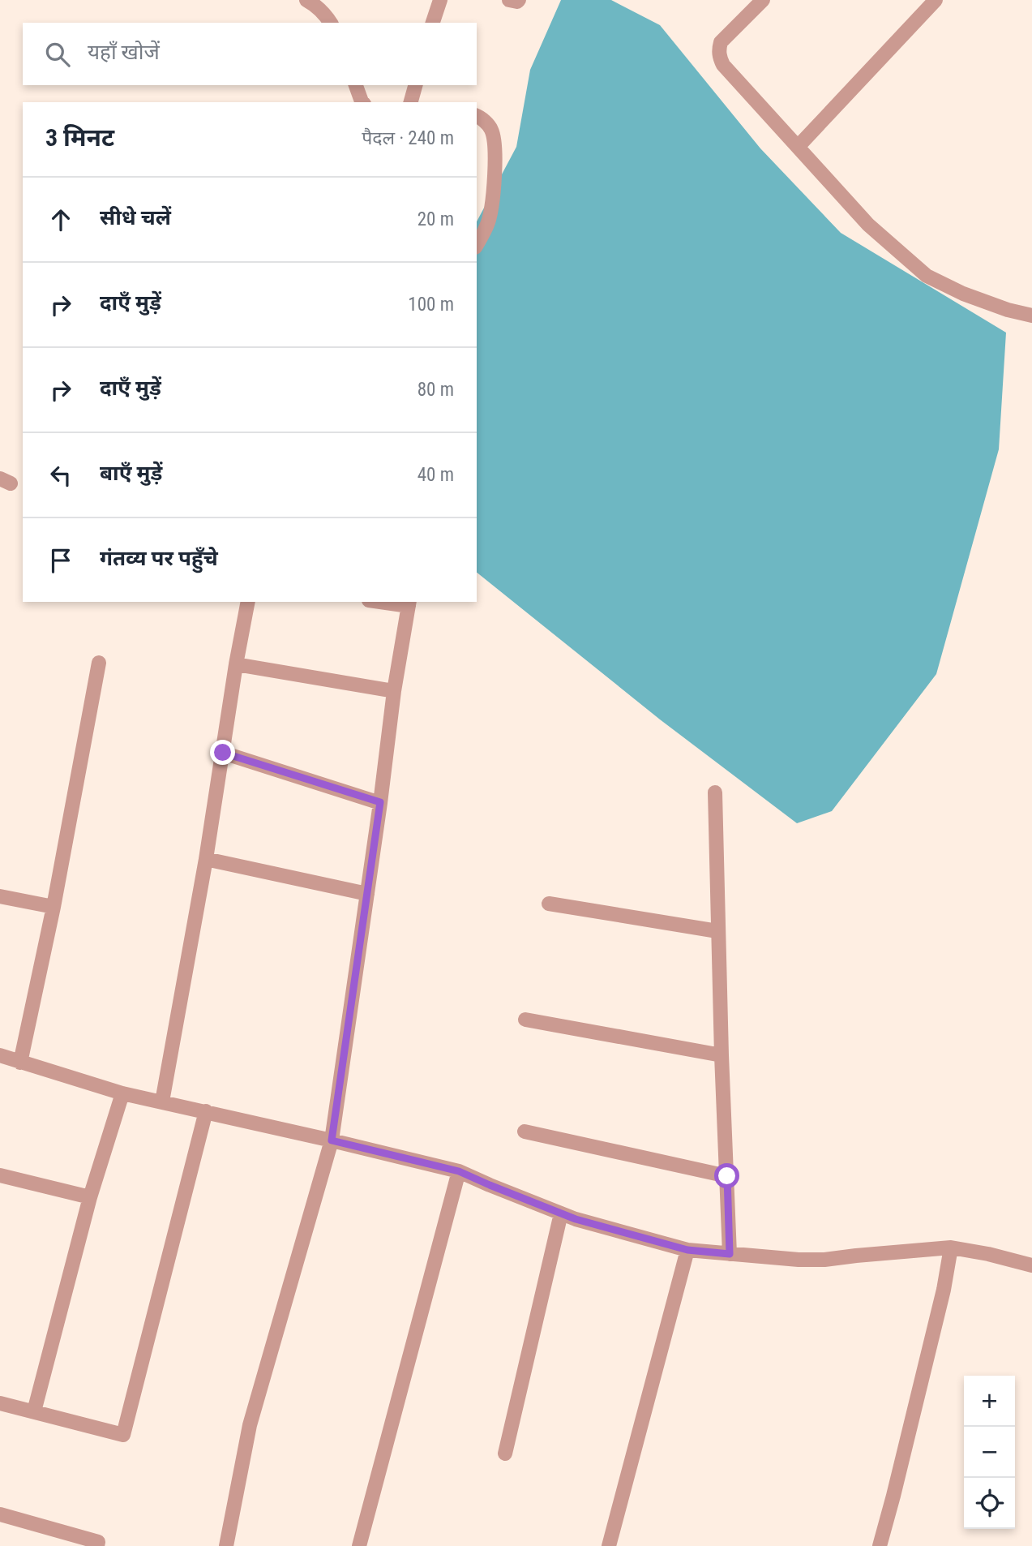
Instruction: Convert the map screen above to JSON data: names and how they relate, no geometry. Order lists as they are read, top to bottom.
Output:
{
  "page": {
    "search": "यहाँ खोजें",
    "heading": ["3 मिनट", "पैदल · 240 m"],
    "list": [
      ["सीधे चलें", "20 m"],
      ["दाएँ मुड़ें", "100 m"],
      ["दाएँ मुड़ें", "80 m"],
      ["बाएँ मुड़ें", "40 m"],
      "गंतव्य पर पहुँचे"
    ],
    "map_buttons": ["+", "−"]
  }
}
